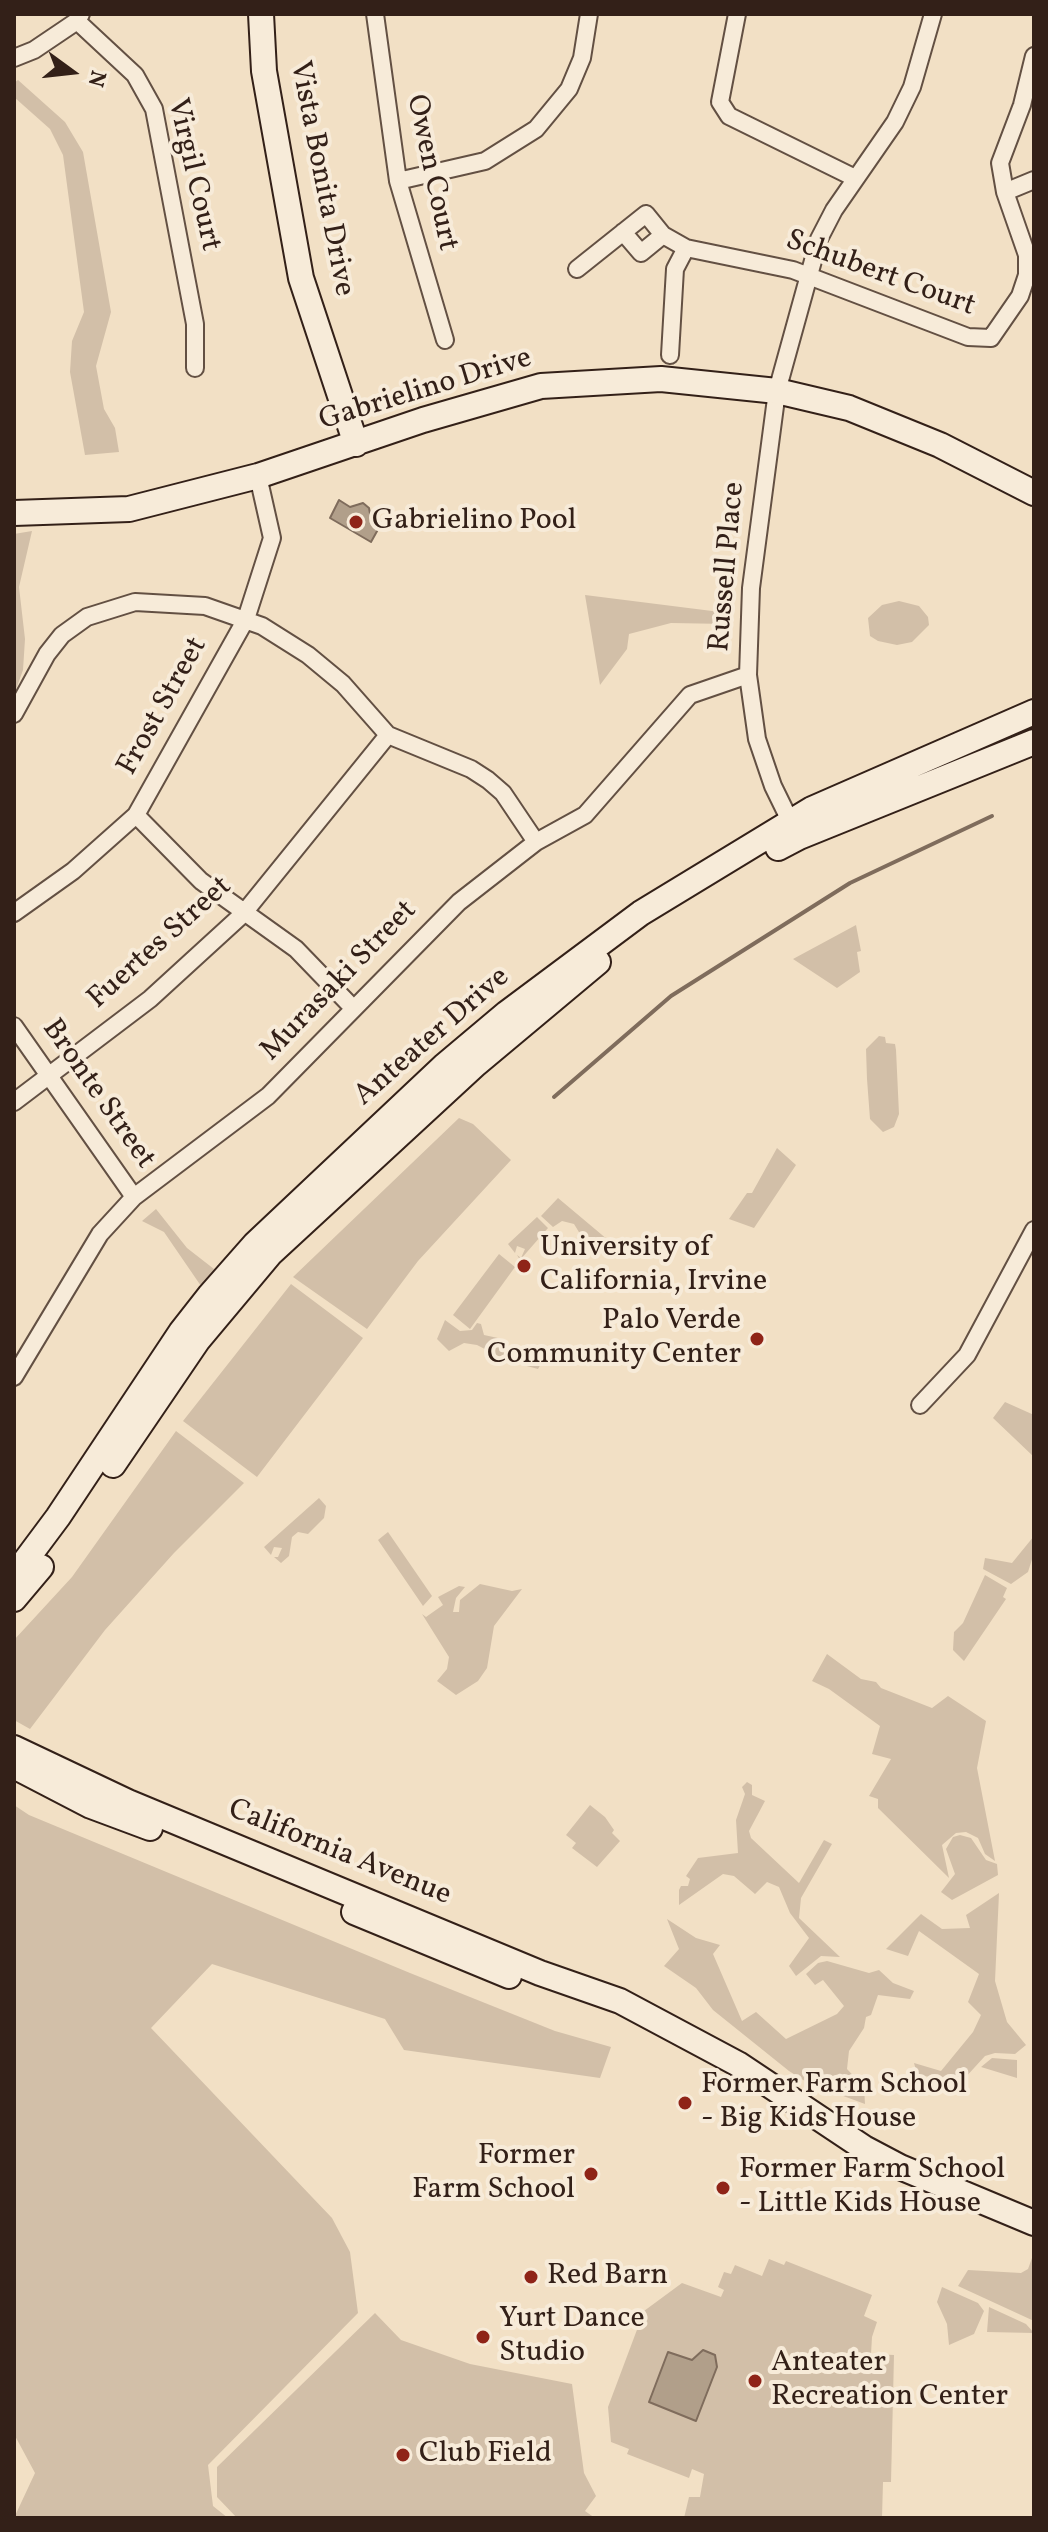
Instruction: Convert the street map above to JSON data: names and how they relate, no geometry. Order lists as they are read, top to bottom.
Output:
{
  "streets": {
    "main road": [
      "Vista Bonita Drive",
      "Gabrielino Drive",
      "Anteater Drive",
      "California Avenue"
    ],
    "street": [
      "Owen Court",
      "Virgil Court",
      "Schubert Court",
      "Russell Place",
      "Frost Street",
      "Fuertes Street",
      "Murasaki Street",
      "Bronte Street"
    ]
  },
  "crossings": [
    ["Vista Bonita Drive", "Gabrielino Drive"],
    ["Schubert Court", "Russell Place"],
    ["Gabrielino Drive", "Russell Place"],
    ["Gabrielino Drive", "Frost Street"],
    ["Russell Place", "Murasaki Street"],
    ["Russell Place", "Anteater Drive"],
    ["Fuertes Street", "Bronte Street"],
    ["Murasaki Street", "Bronte Street"]
  ],
  "places": [
    "Gabrielino Pool",
    "University of California, Irvine",
    "Palo Verde Community Center",
    "Former Farm School - Big Kids House",
    "Former Farm School",
    "Former Farm School - Little Kids House",
    "Red Barn",
    "Yurt Dance Studio",
    "Anteater Recreation Center",
    "Club Field"
  ],
  "north": "right"
}
